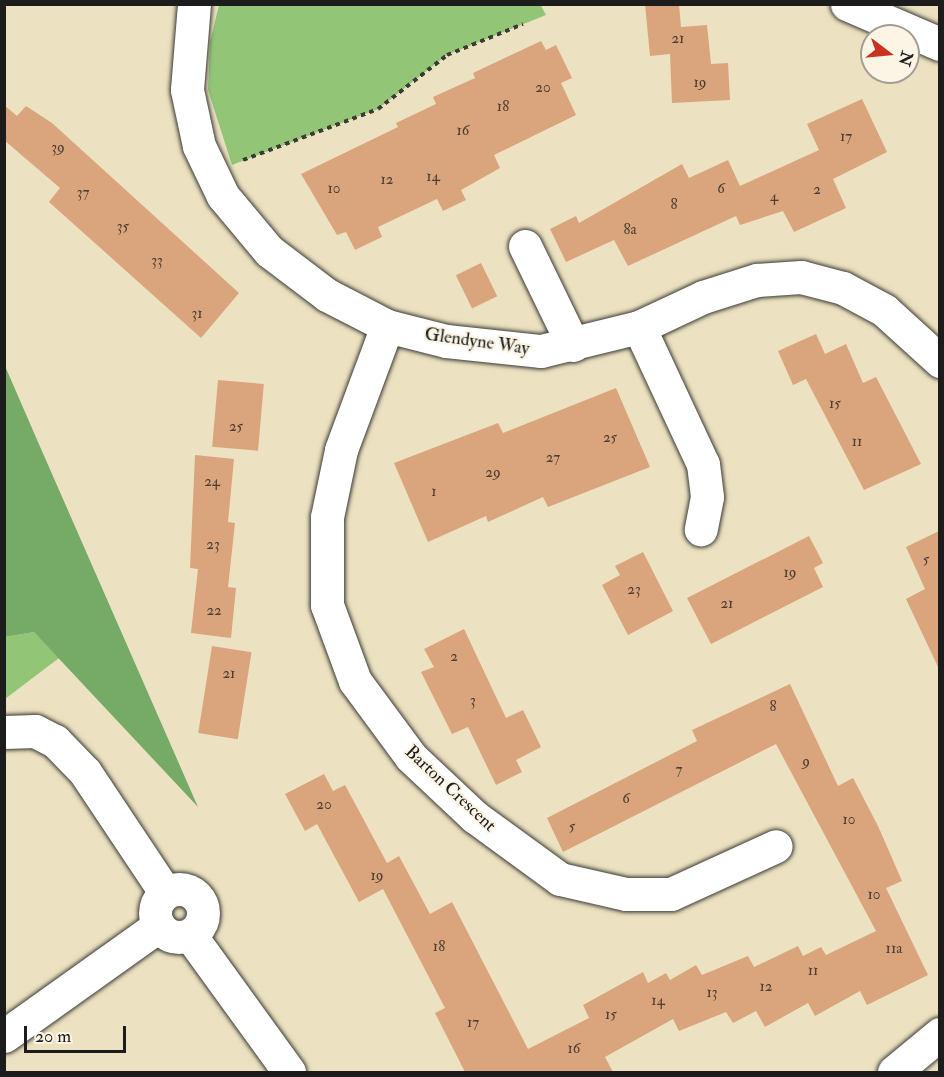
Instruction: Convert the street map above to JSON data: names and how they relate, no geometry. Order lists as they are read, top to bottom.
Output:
{
  "streets": {
    "main road": ["Glendyne Way", "Barton Crescent"]
  },
  "crossings": [
    ["Glendyne Way", "Barton Crescent"]
  ],
  "house_numbers": [
    "21",
    "19",
    "20",
    "18",
    "16",
    "17",
    "39",
    "14",
    "12",
    "10",
    "6",
    "2",
    "37",
    "4",
    "8",
    "35",
    "8a",
    "33",
    "31",
    "15",
    "25",
    "25",
    "11",
    "27",
    "29",
    "24",
    "1",
    "23",
    "5",
    "19",
    "23",
    "21",
    "22",
    "2",
    "21",
    "3",
    "8",
    "9",
    "7",
    "6",
    "20",
    "10",
    "5",
    "19",
    "10",
    "18",
    "11a",
    "11",
    "12",
    "13",
    "14",
    "15",
    "17",
    "16"
  ],
  "scale_bar": "20 m",
  "north": "right"
}
